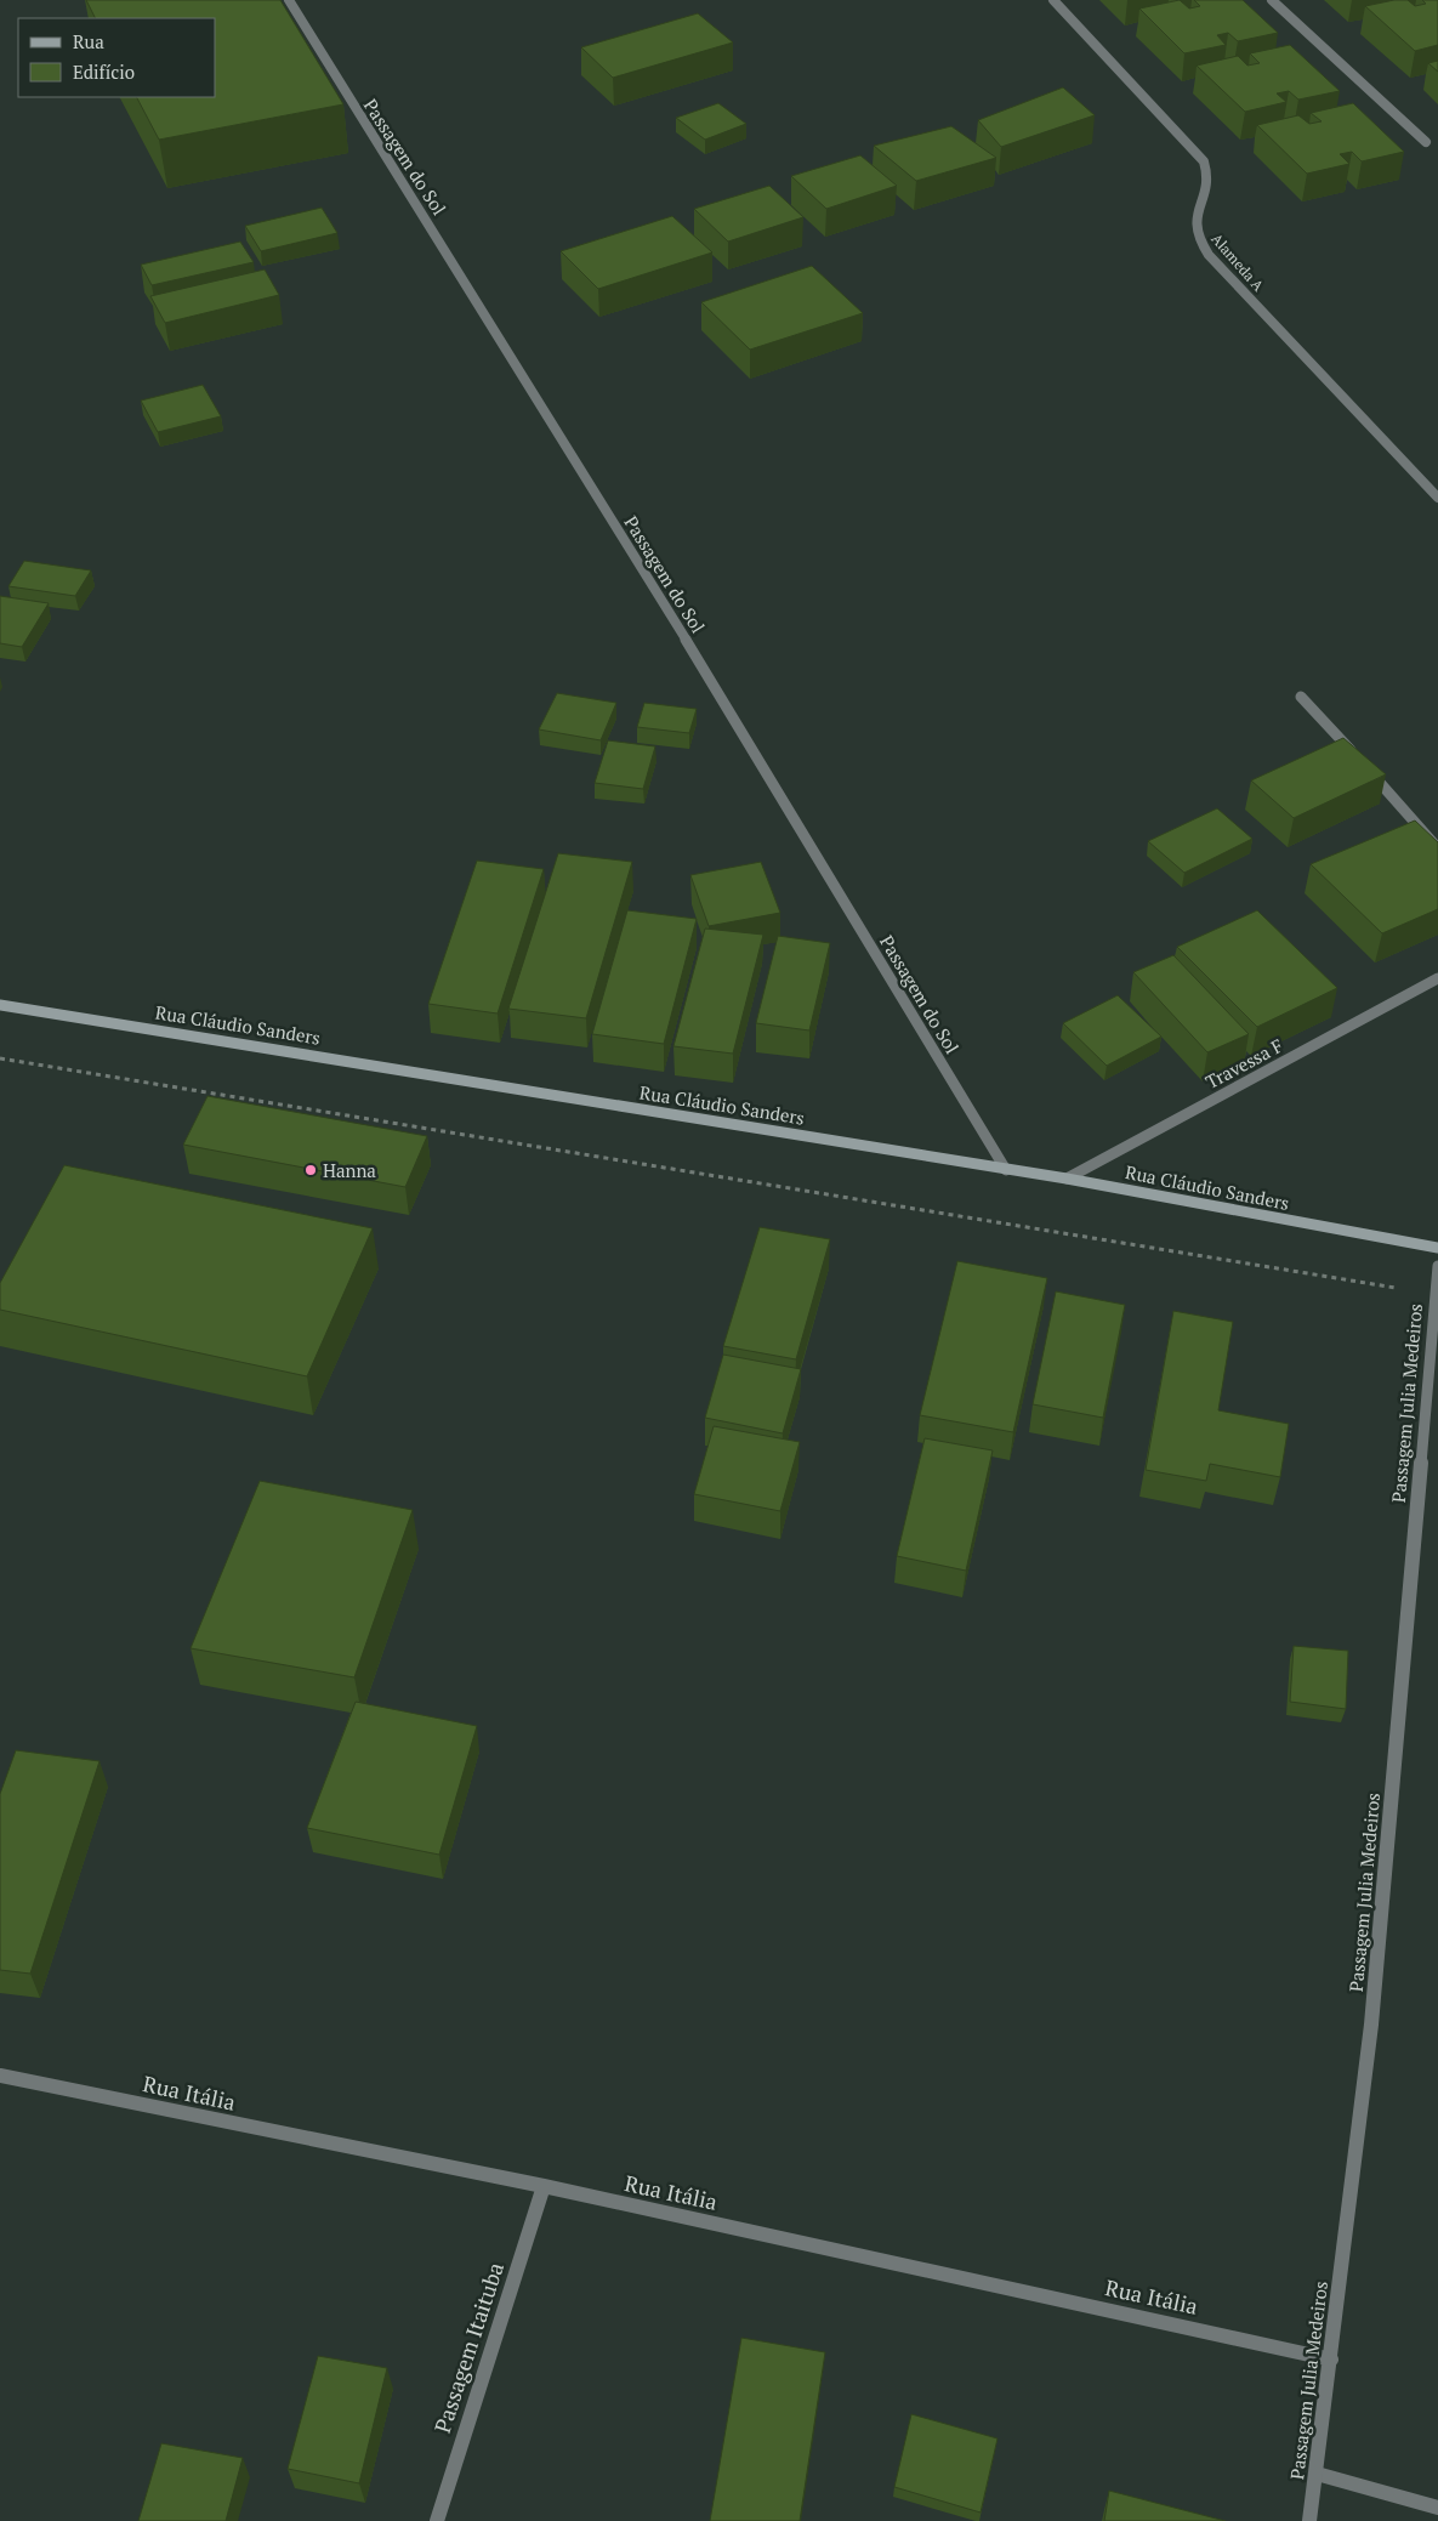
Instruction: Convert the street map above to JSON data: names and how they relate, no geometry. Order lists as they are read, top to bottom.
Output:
{
  "streets": {
    "main road": ["Rua Cláudio Sanders"],
    "street": [
      "Passagem do Sol",
      "Alameda A",
      "Travessa F",
      "Passagem Julia Medeiros",
      "Rua Itália",
      "Passagem Itaituba"
    ]
  },
  "crossings": [
    ["Passagem do Sol", "Rua Cláudio Sanders"],
    ["Rua Cláudio Sanders", "Travessa F"],
    ["Passagem Julia Medeiros", "Rua Itália"],
    ["Rua Itália", "Passagem Itaituba"]
  ],
  "places": ["Hanna"],
  "legend": ["Rua", "Edifício"]
}
